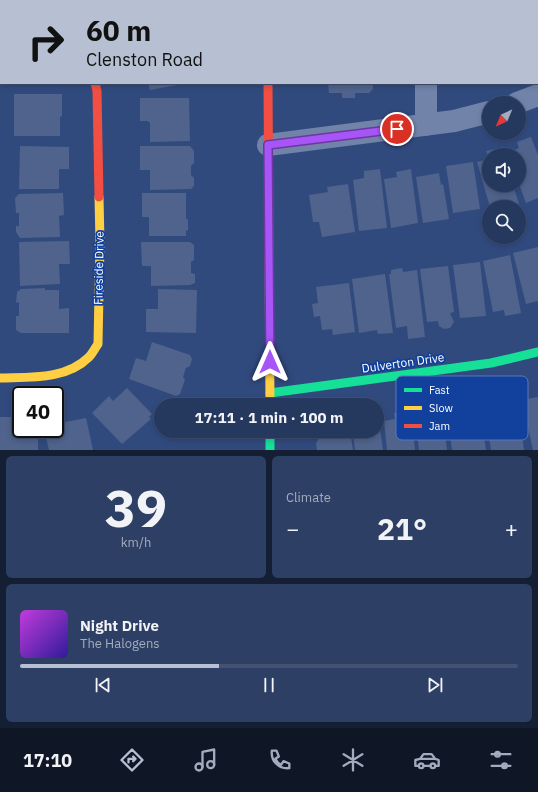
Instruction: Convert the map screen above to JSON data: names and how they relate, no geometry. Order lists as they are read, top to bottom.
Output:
{
  "streets": {
    "street": ["Fireside Drive", "Dulverton Drive"]
  },
  "legend": ["Fast", "Slow", "Jam"],
  "north": "bottom left",
  "page": {
    "turn": ["60 m", "Clenston Road"],
    "limit": "40",
    "trip": "17:11 · 1 min · 100 m",
    "tile": [
      ["39", "km/h"],
      "Climate"
    ],
    "heat": ["−", "21°", "+"],
    "song": ["Night Drive", "The Halogens"],
    "tabs": "17:10"
  }
}
